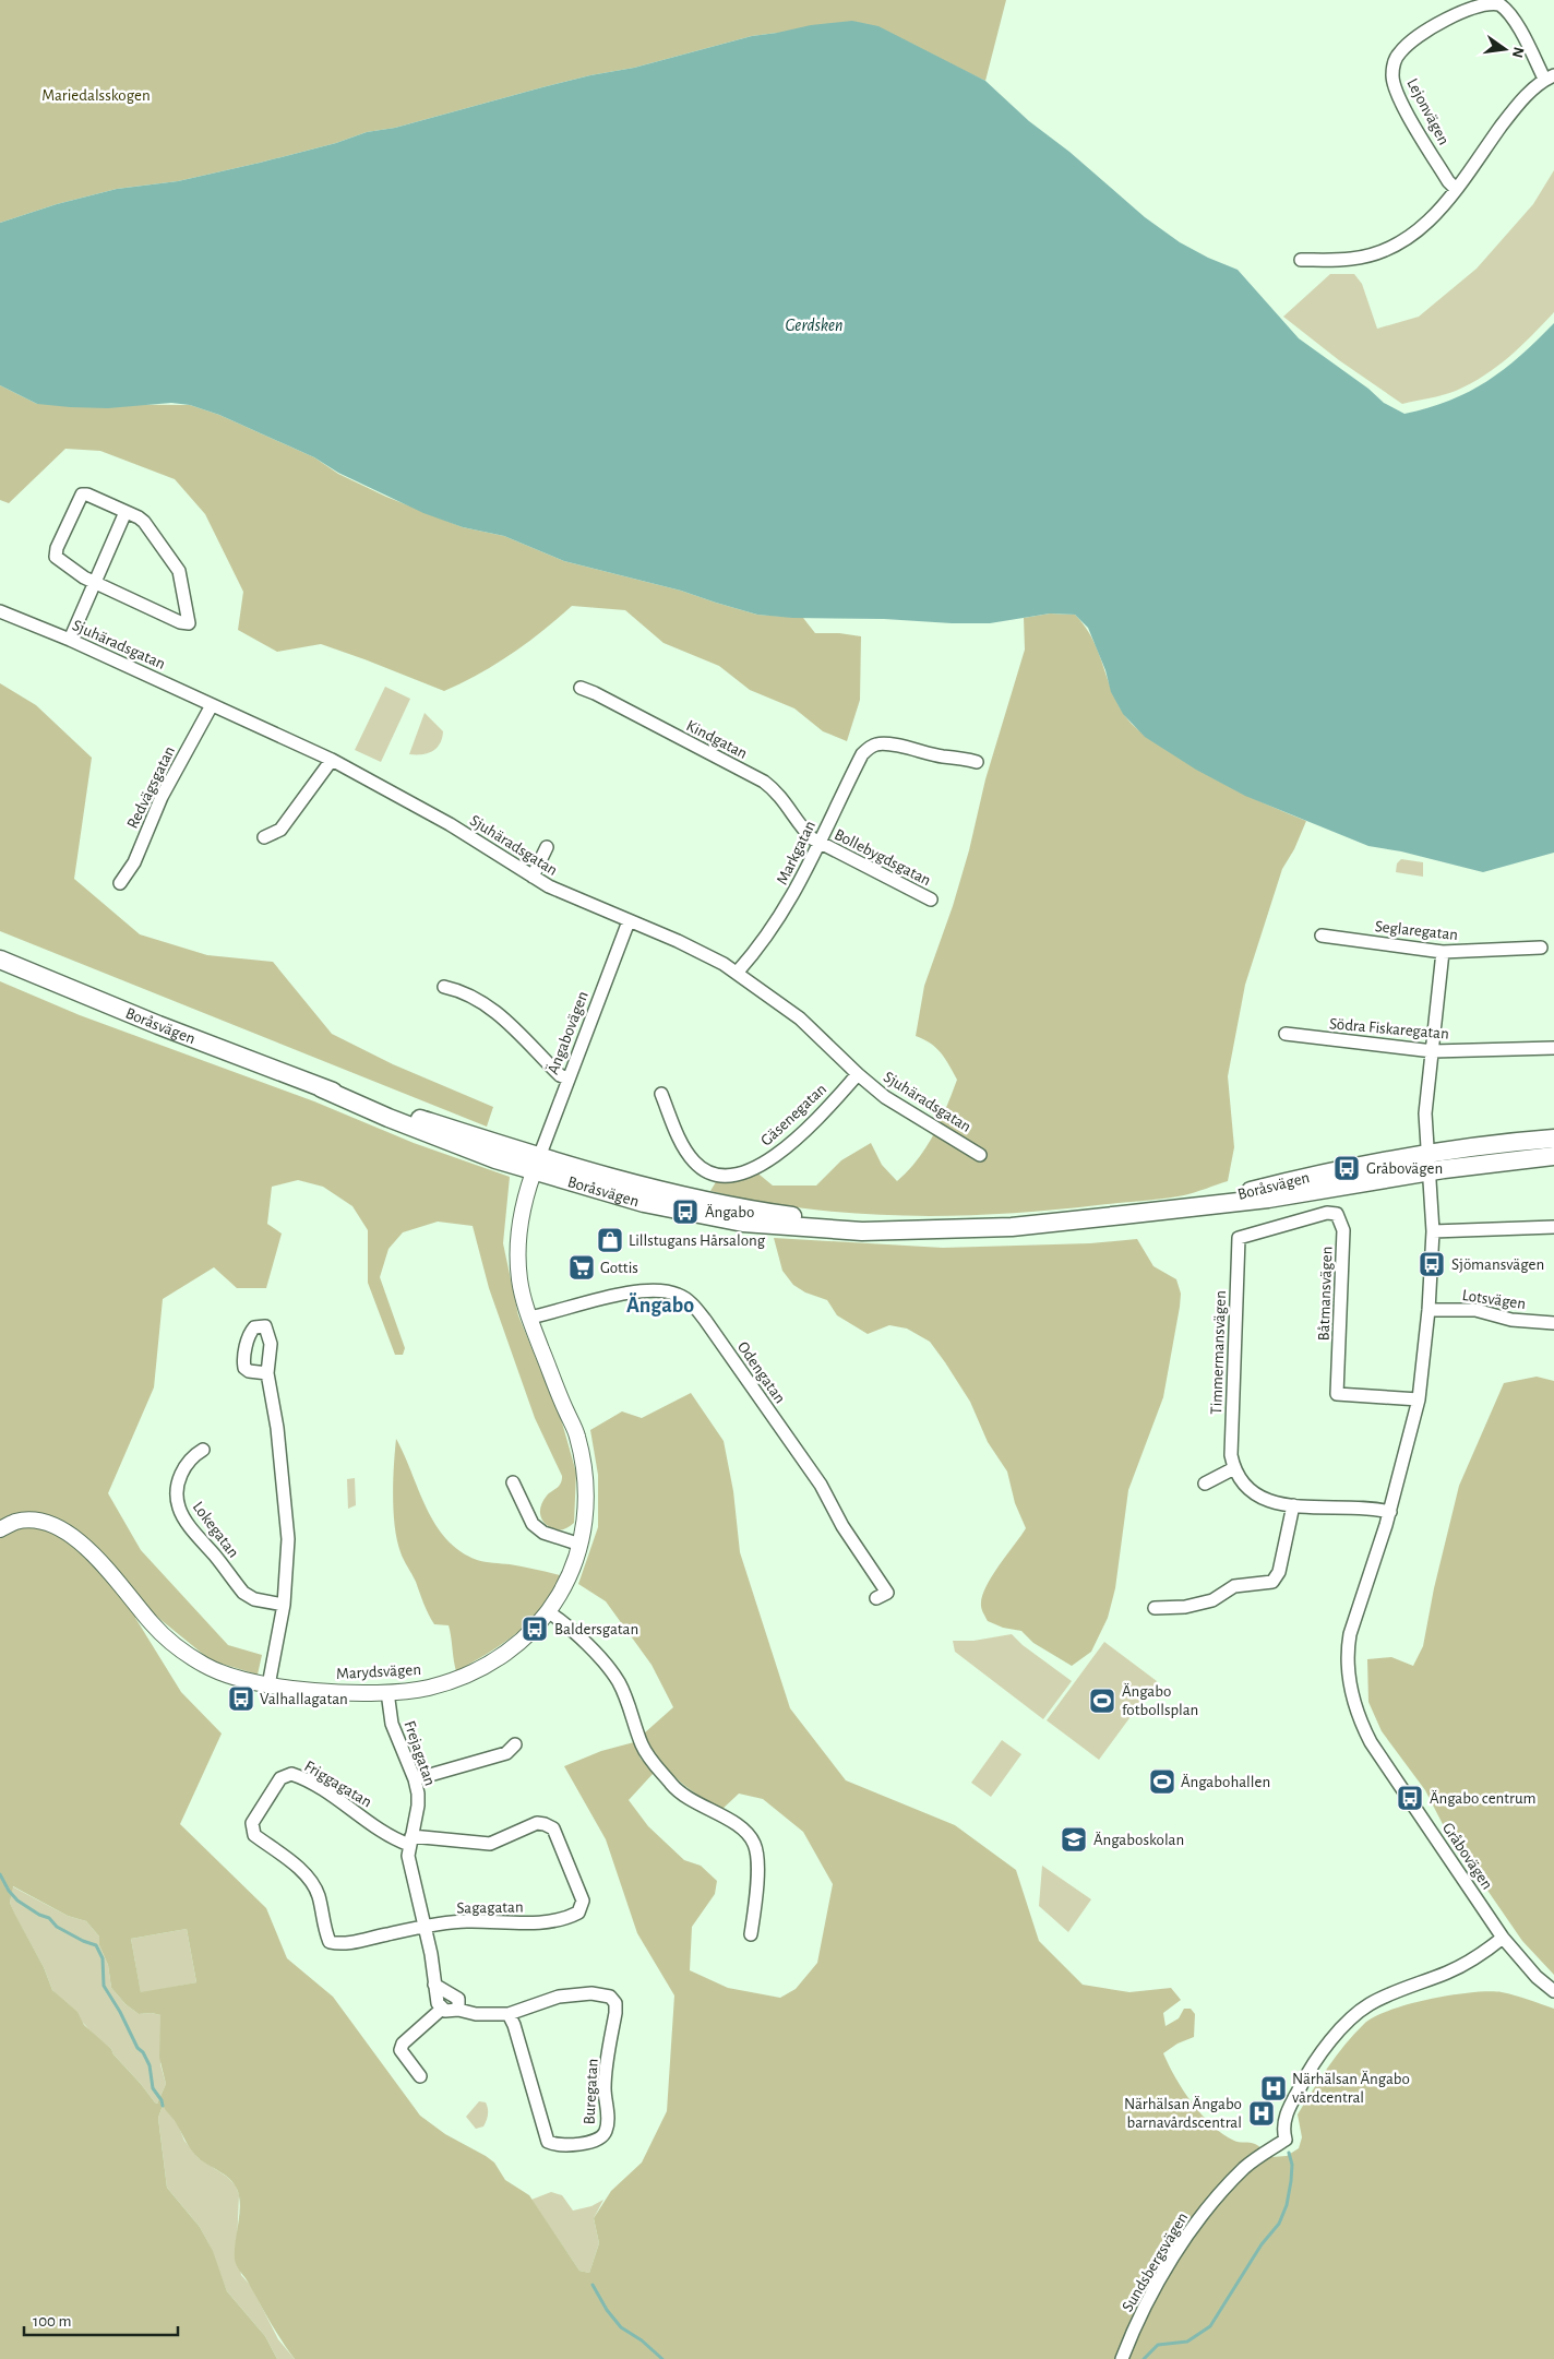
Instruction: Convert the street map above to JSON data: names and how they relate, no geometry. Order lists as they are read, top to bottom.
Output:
{
  "streets": {
    "main road": ["Boråsvägen"],
    "street": [
      "Lejonvägen",
      "Sjuhäradsgatan",
      "Kindgatan",
      "Redvägsgatan",
      "Markgatan",
      "Bollebygdsgatan",
      "Seglaregatan",
      "Södra Fiskaregatan",
      "Ängabovägen",
      "Gäsenegatan",
      "Båtmansvägen",
      "Lotsvägen",
      "Timmermansvägen",
      "Odengatan",
      "Lokegatan",
      "Marydsvägen",
      "Frejagatan",
      "Friggagatan",
      "Gråbovägen",
      "Sagagatan",
      "Buregatan",
      "Sundsbergsvägen"
    ]
  },
  "crossings": [
    ["Sjuhäradsgatan", "Redvägsgatan"],
    ["Sjuhäradsgatan", "Markgatan"],
    ["Sjuhäradsgatan", "Ängabovägen"],
    ["Sjuhäradsgatan", "Gäsenegatan"],
    ["Kindgatan", "Markgatan"],
    ["Kindgatan", "Bollebygdsgatan"],
    ["Markgatan", "Bollebygdsgatan"],
    ["Seglaregatan", "Gråbovägen"],
    ["Boråsvägen", "Ängabovägen"],
    ["Boråsvägen", "Marydsvägen"],
    ["Boråsvägen", "Gråbovägen"],
    ["Södra Fiskaregatan", "Gråbovägen"],
    ["Ängabovägen", "Marydsvägen"],
    ["Båtmansvägen", "Timmermansvägen"],
    ["Båtmansvägen", "Gråbovägen"],
    ["Lotsvägen", "Gråbovägen"],
    ["Odengatan", "Marydsvägen"],
    ["Marydsvägen", "Frejagatan"],
    ["Frejagatan", "Friggagatan"],
    ["Frejagatan", "Sagagatan"],
    ["Friggagatan", "Sagagatan"],
    ["Gråbovägen", "Sundsbergsvägen"]
  ],
  "districts": ["Ängabo"],
  "water": ["Gerdsken"],
  "parks": ["Mariedalsskogen"],
  "places": {
    "bus stop": [
      "Gråbovägen",
      "Ängabo",
      "Sjömansvägen",
      "Baldersgatan",
      "Valhallagatan",
      "Ängabo centrum"
    ],
    "shop": ["Lillstugans Hårsalong"],
    "supermarket": ["Gottis"],
    "sports": ["Ängabo fotbollsplan", "Ängabohallen"],
    "school or university": ["Ängaboskolan"],
    "hospital": ["Närhälsan Ängabo vårdcentral", "Närhälsan Ängabo barnavårdscentral"]
  },
  "scale_bar": "100 m",
  "north": "right"
}
